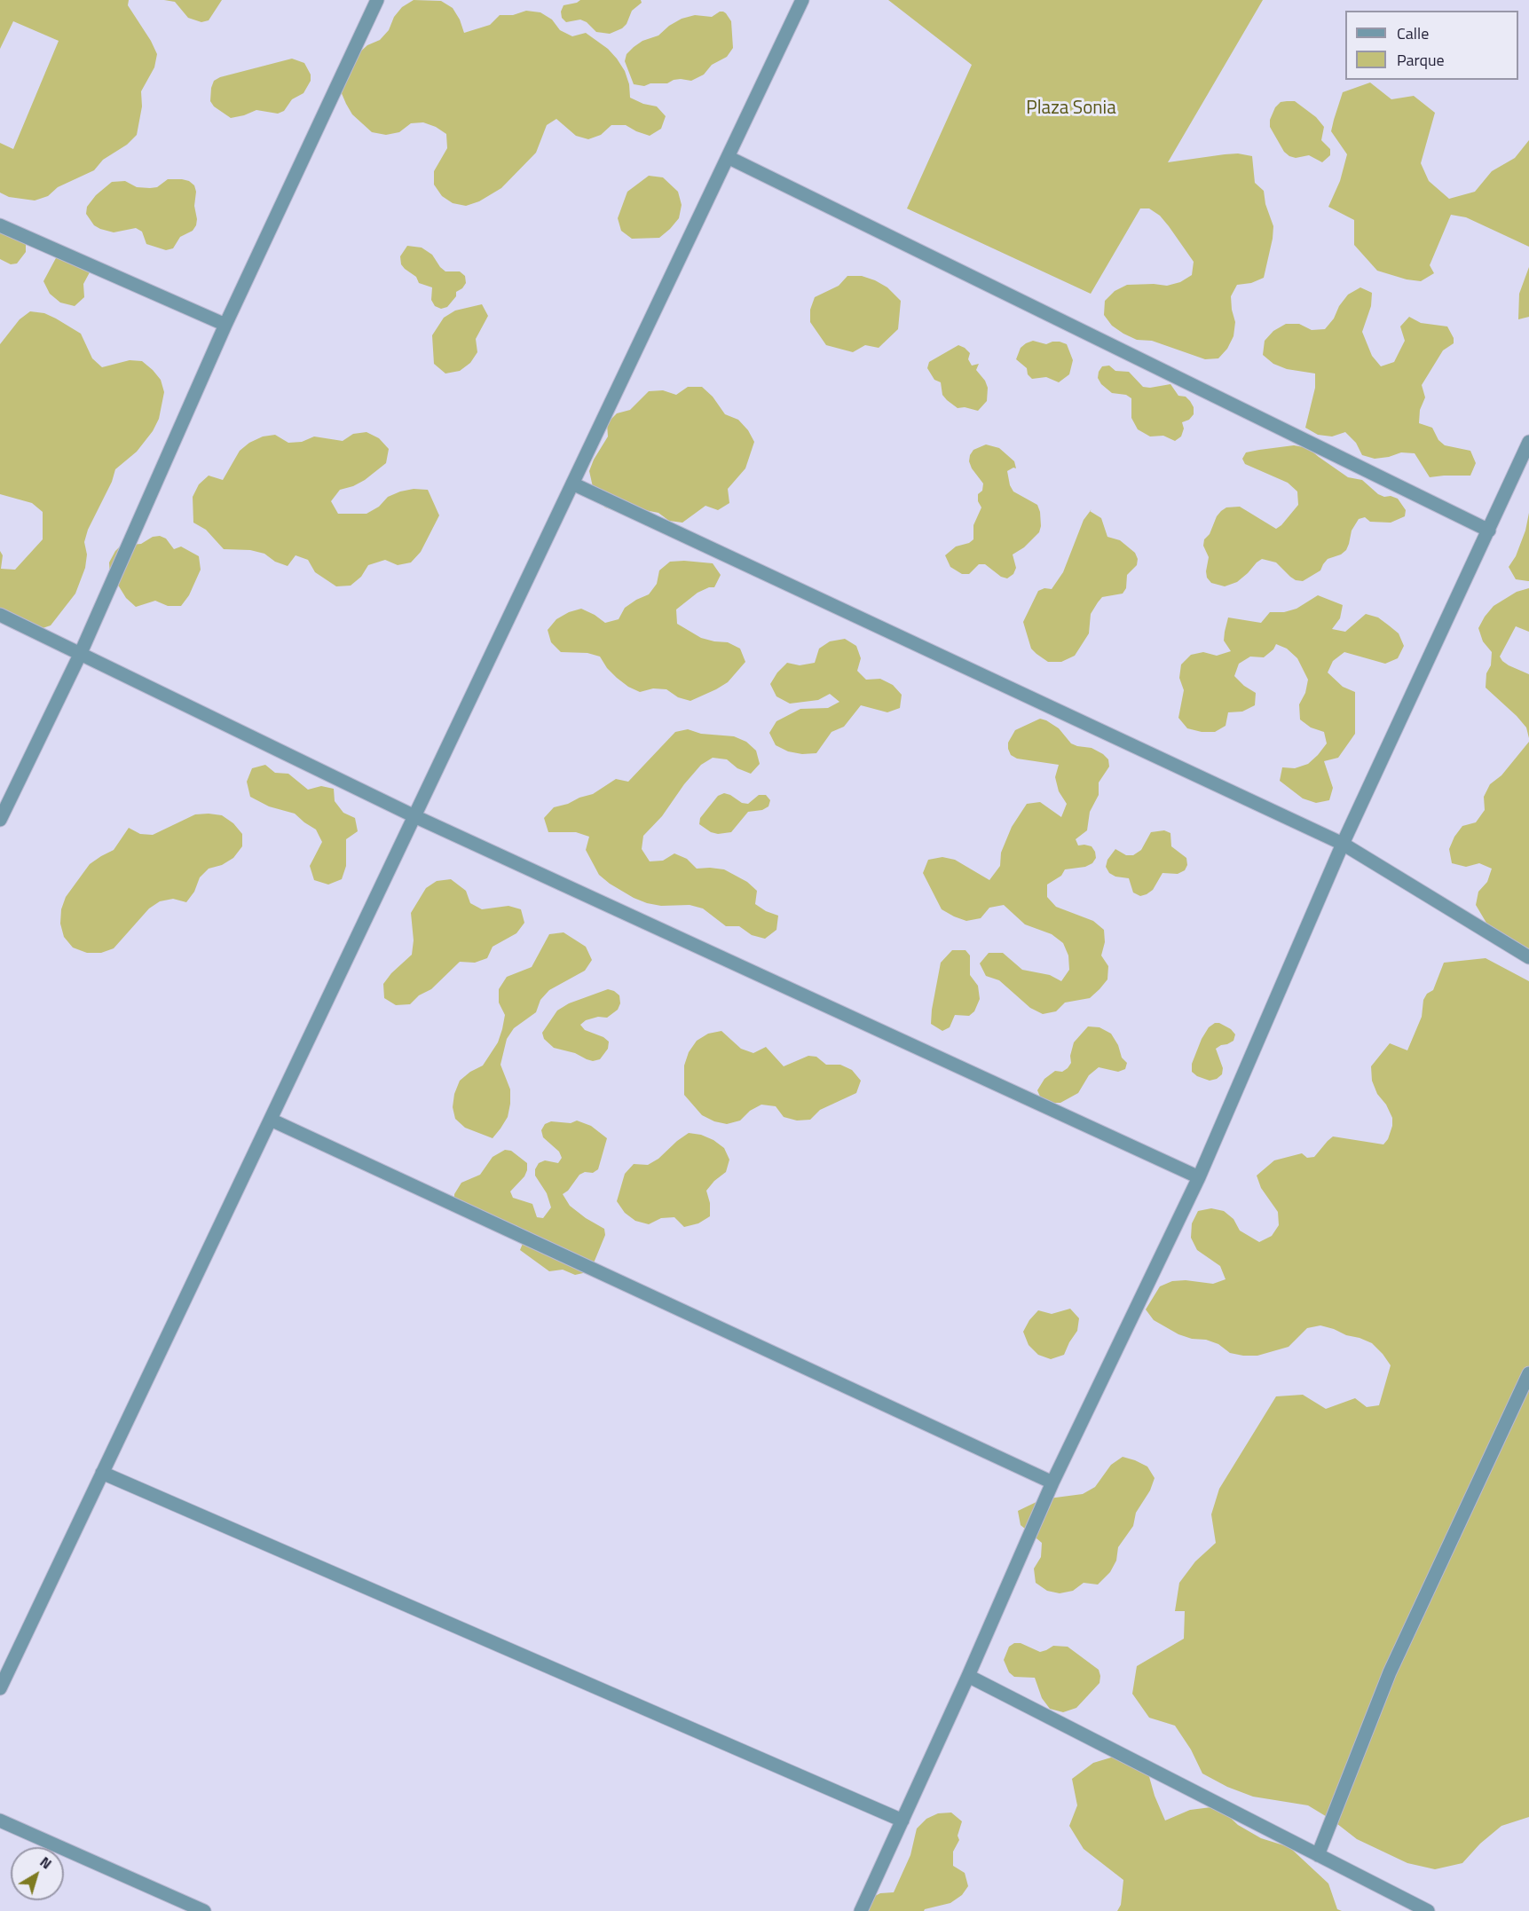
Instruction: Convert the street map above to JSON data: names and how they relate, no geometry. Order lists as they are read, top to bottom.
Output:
{
  "parks": ["Plaza Sonia"],
  "legend": ["Calle", "Parque"],
  "north": "top right"
}
